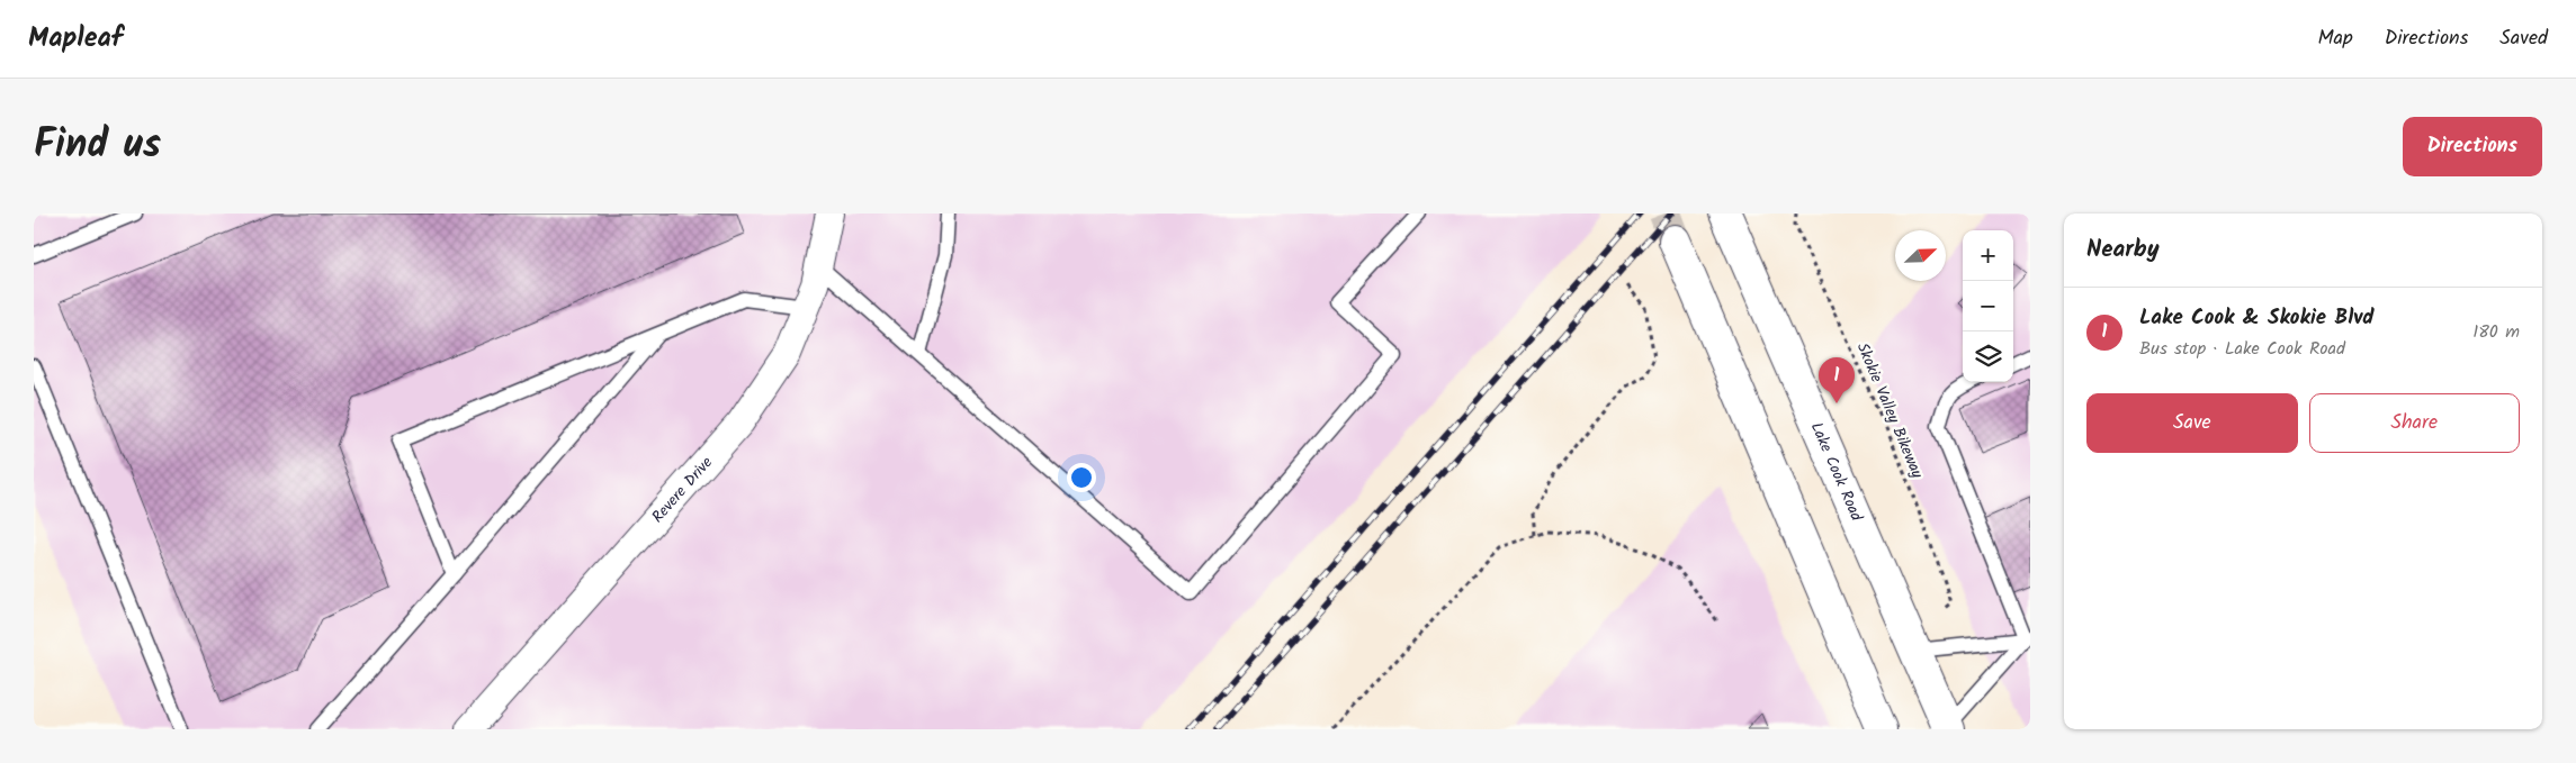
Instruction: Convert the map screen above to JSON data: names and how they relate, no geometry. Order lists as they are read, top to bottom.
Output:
{
  "streets": {
    "main road": ["Lake Cook Road"],
    "street": ["Revere Drive"],
    "path": ["Skokie Valley Bikeway"]
  },
  "north": "top right",
  "page": {
    "header": "Mapleaf",
    "nav": ["Map", "Directions", "Saved"],
    "title": "Find us",
    "buttons": [
      "Directions",
      ["Save", "Share"]
    ],
    "heading": "Nearby",
    "map_buttons": ["+", "−"],
    "list": [
      {
        "mark": "1",
        "name": "Lake Cook & Skokie Blvd",
        "note": "Bus stop · Lake Cook Road",
        "value": "180 m"
      }
    ],
    "pins": "1"
  }
}
